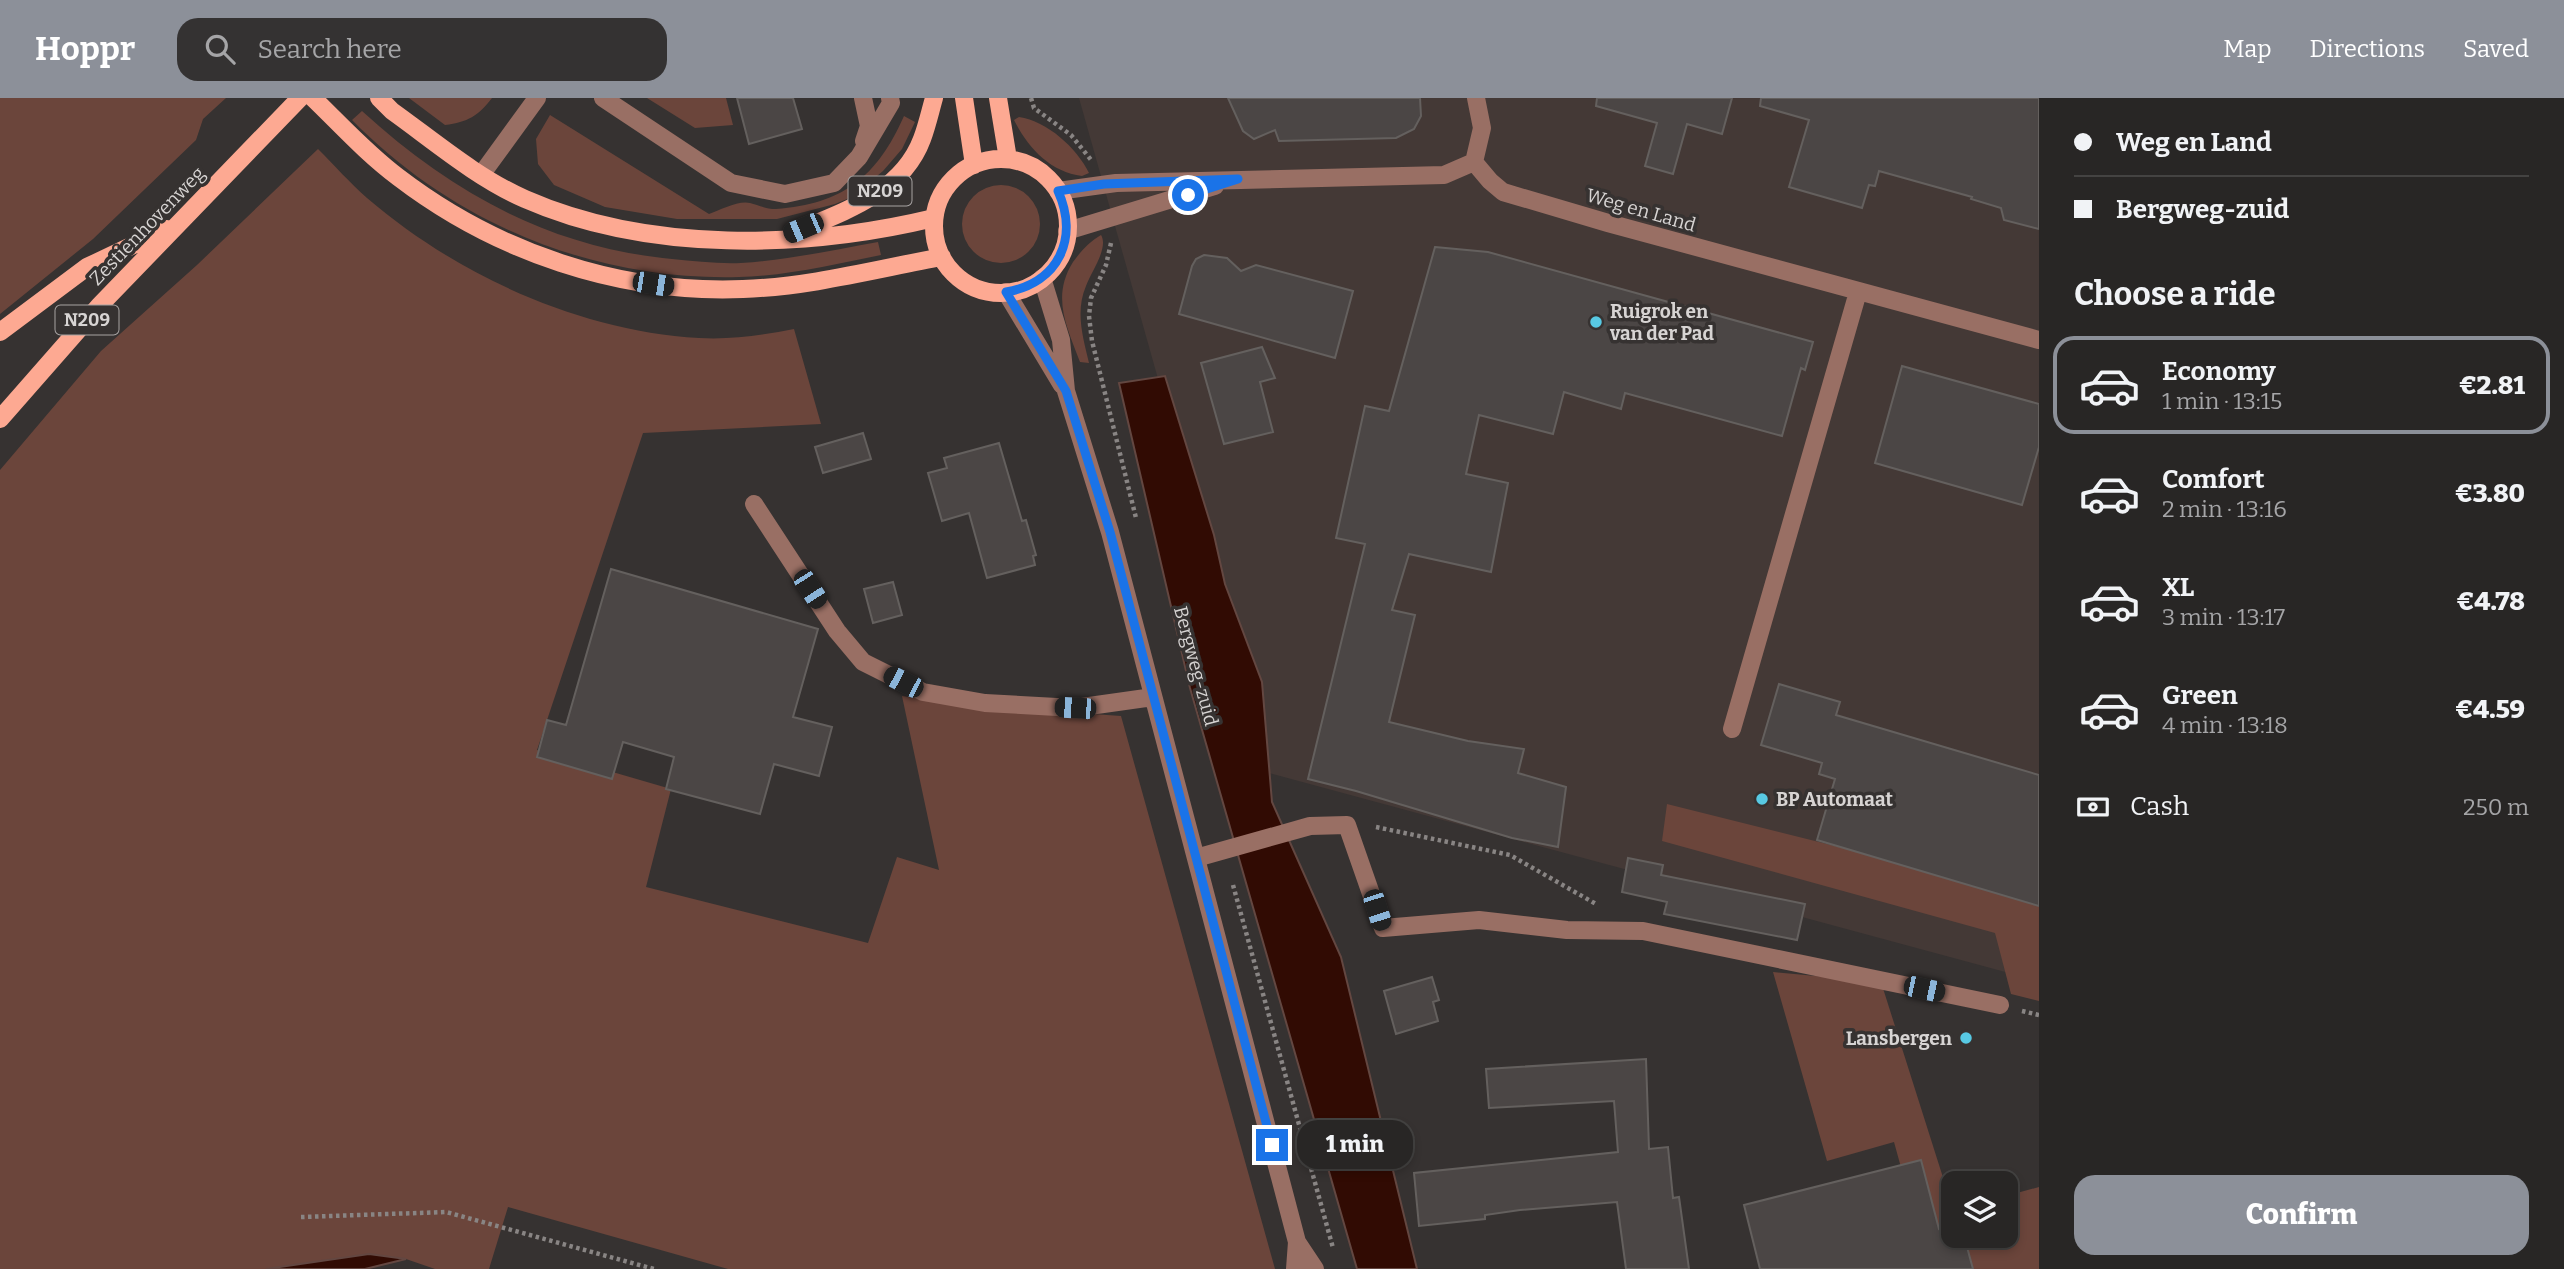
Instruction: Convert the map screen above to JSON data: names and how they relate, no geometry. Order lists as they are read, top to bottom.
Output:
{
  "streets": {
    "main road": ["N209", "Zestienhovenweg"],
    "street": ["Weg en Land"]
  },
  "crossings": [
    ["N209", "Zestienhovenweg"]
  ],
  "places": ["Ruigrok en van der Pad", "BP Automaat", "Lansbergen"],
  "page": {
    "header": "Hoppr",
    "search": "Search here",
    "nav": ["Map", "Directions", "Saved"],
    "banner": ["Weg en Land", "Bergweg-zuid"],
    "heading": "Choose a ride",
    "list": [
      {
        "name": "Economy",
        "note": "1 min · 13:15",
        "value": "€2.81"
      },
      {
        "name": "Comfort",
        "note": "2 min · 13:16",
        "value": "€3.80"
      },
      {
        "name": "XL",
        "note": "3 min · 13:17",
        "value": "€4.78"
      },
      {
        "name": "Green",
        "note": "4 min · 13:18",
        "value": "€4.59"
      }
    ],
    "pay": ["Cash", "250 m"],
    "bubble": "1 min",
    "buttons": "Confirm"
  }
}
